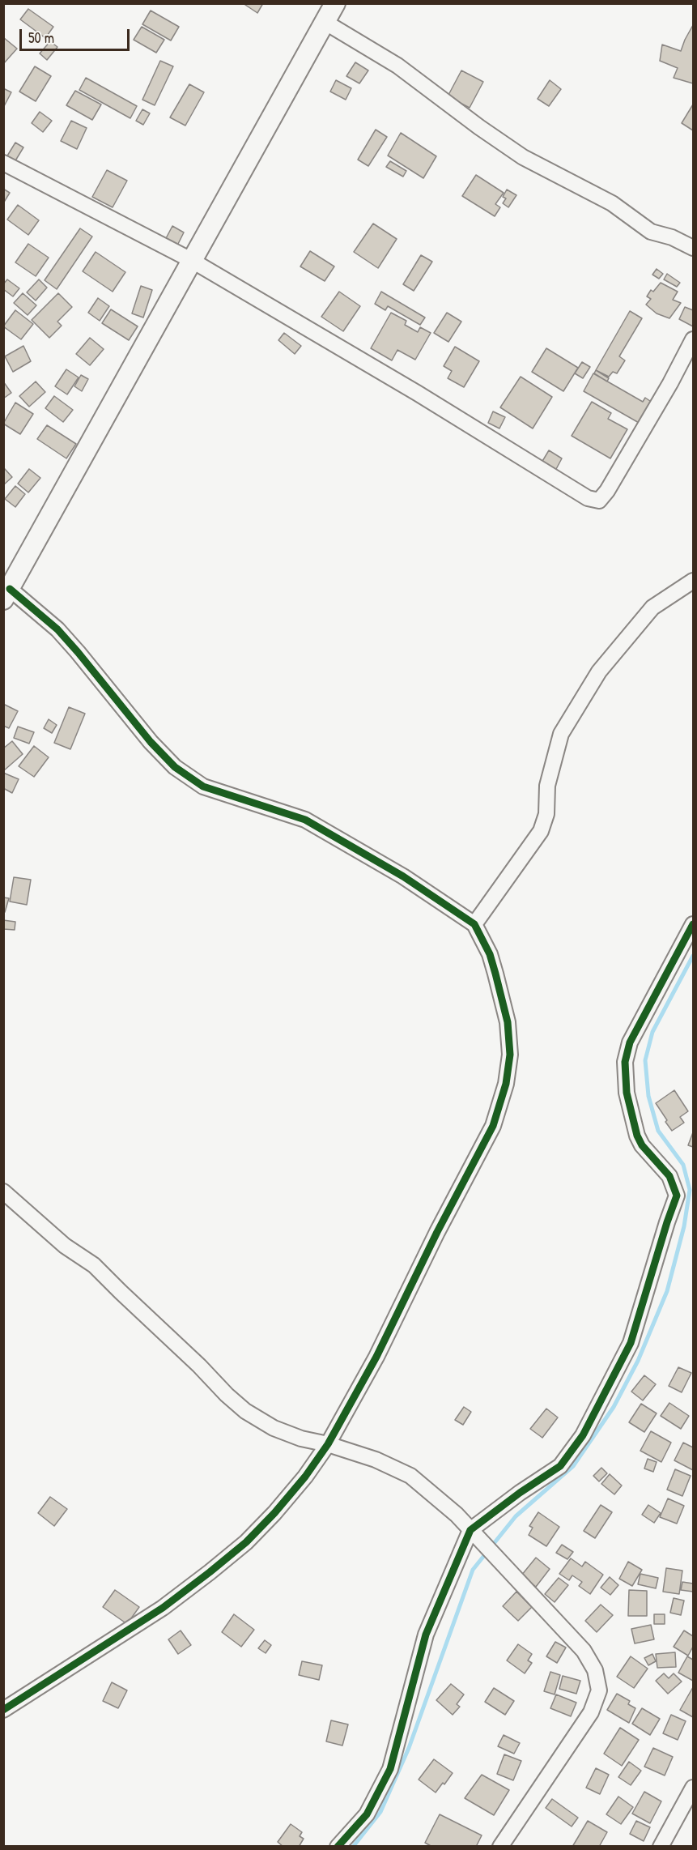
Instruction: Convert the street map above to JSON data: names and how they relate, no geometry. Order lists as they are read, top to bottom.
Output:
{
  "scale_bar": "50 m"
}
